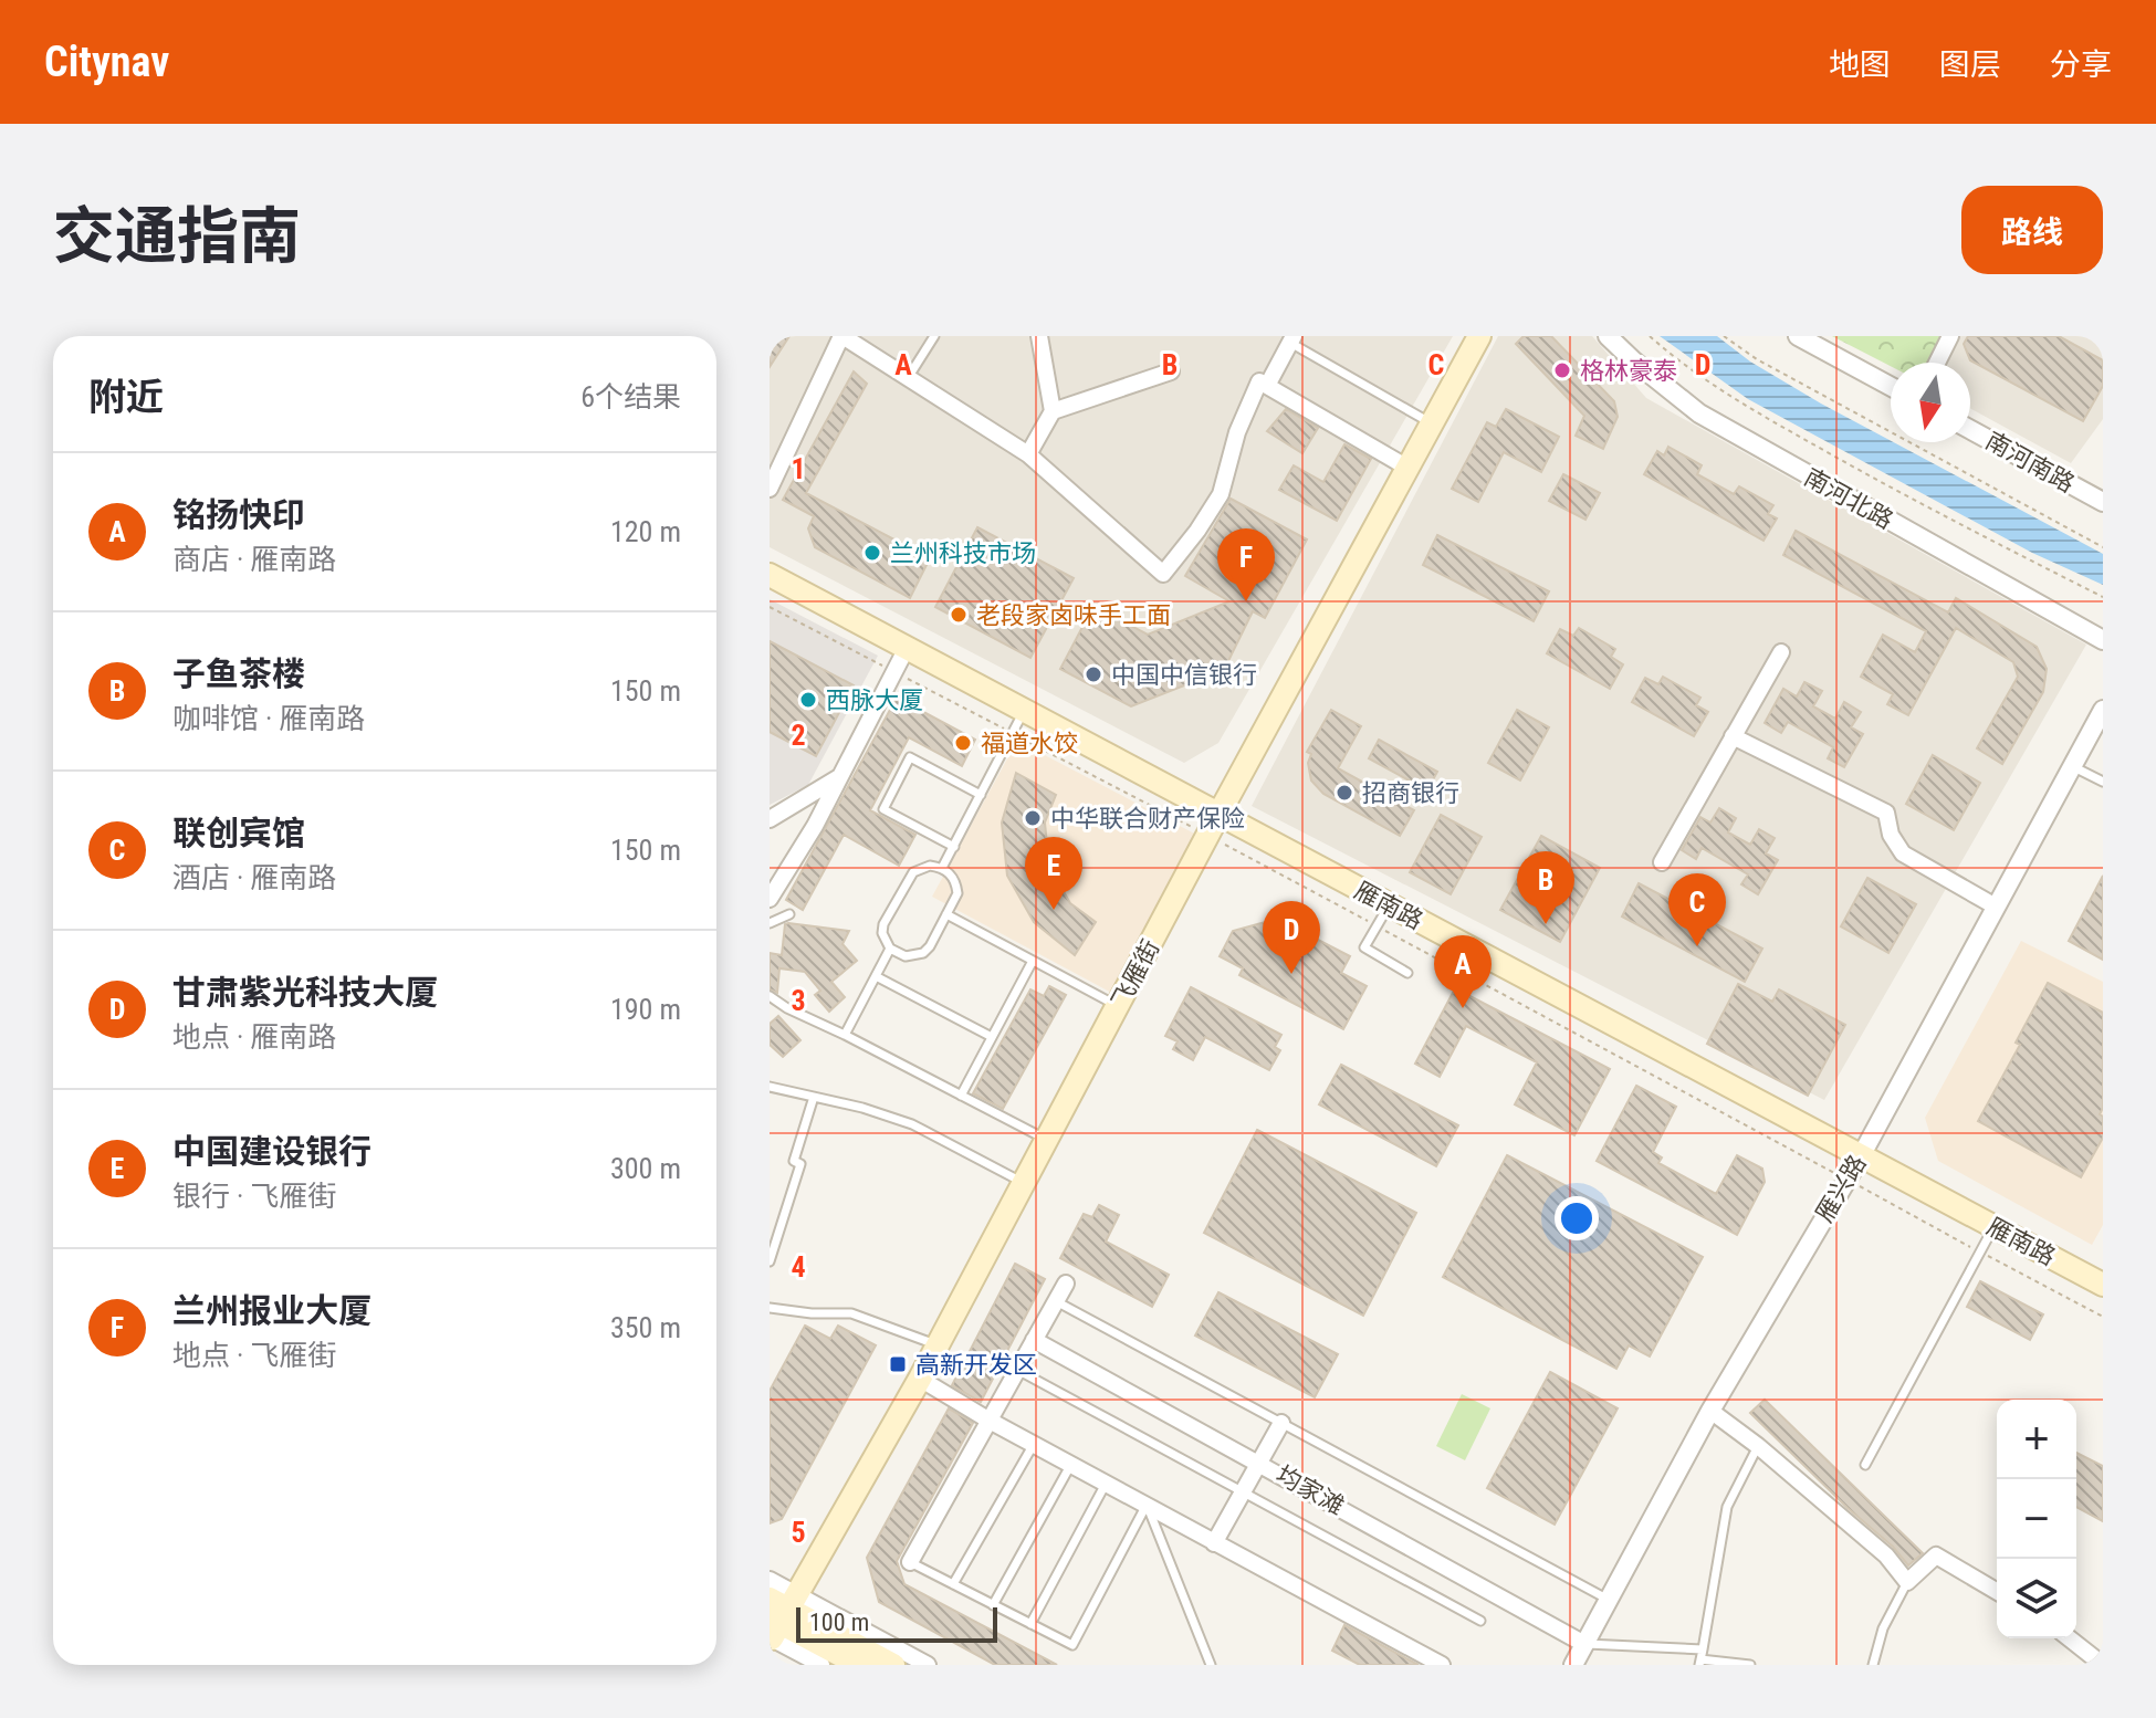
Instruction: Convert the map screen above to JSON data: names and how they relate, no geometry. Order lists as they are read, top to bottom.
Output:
{
  "streets": {
    "main road": ["雁南路", "飞雁街"],
    "street": [
      "南河南路",
      "南河北路",
      "雁兴路",
      "均家滩"
    ]
  },
  "crossings": [
    ["雁南路", "飞雁街"],
    ["雁南路", "雁兴路"],
    ["雁兴路", "均家滩"]
  ],
  "places": {
    "other": [
      "格林豪泰",
      "兰州科技市场",
      "老段家卤味手工面",
      "中国中信银行",
      "西脉大厦",
      "福道水饺",
      "招商银行",
      "中华联合财产保险"
    ],
    "transit": ["高新开发区"]
  },
  "scale_bar": "100 m",
  "north": "bottom",
  "page": {
    "header": "Citynav",
    "nav": ["地图", "图层", "分享"],
    "title": "交通指南",
    "buttons": "路线",
    "heading": ["附近", "6个结果"],
    "list": [
      {
        "mark": "A",
        "name": "铭扬快印",
        "note": "商店 · 雁南路",
        "value": "120 m"
      },
      {
        "mark": "B",
        "name": "子鱼茶楼",
        "note": "咖啡馆 · 雁南路",
        "value": "150 m"
      },
      {
        "mark": "C",
        "name": "联创宾馆",
        "note": "酒店 · 雁南路",
        "value": "150 m"
      },
      {
        "mark": "D",
        "name": "甘肃紫光科技大厦",
        "note": "地点 · 雁南路",
        "value": "190 m"
      },
      {
        "mark": "E",
        "name": "中国建设银行",
        "note": "银行 · 飞雁街",
        "value": "300 m"
      },
      {
        "mark": "F",
        "name": "兰州报业大厦",
        "note": "地点 · 飞雁街",
        "value": "350 m"
      }
    ],
    "pins": [
      "F",
      "E",
      "B",
      "C",
      "D",
      "A"
    ],
    "map_buttons": ["+", "−"],
    "scale": "100 m"
  },
  "grid": {
    "columns": [
      "A",
      "B",
      "C",
      "D"
    ],
    "rows": [
      "1",
      "2",
      "3",
      "4",
      "5"
    ]
  }
}
